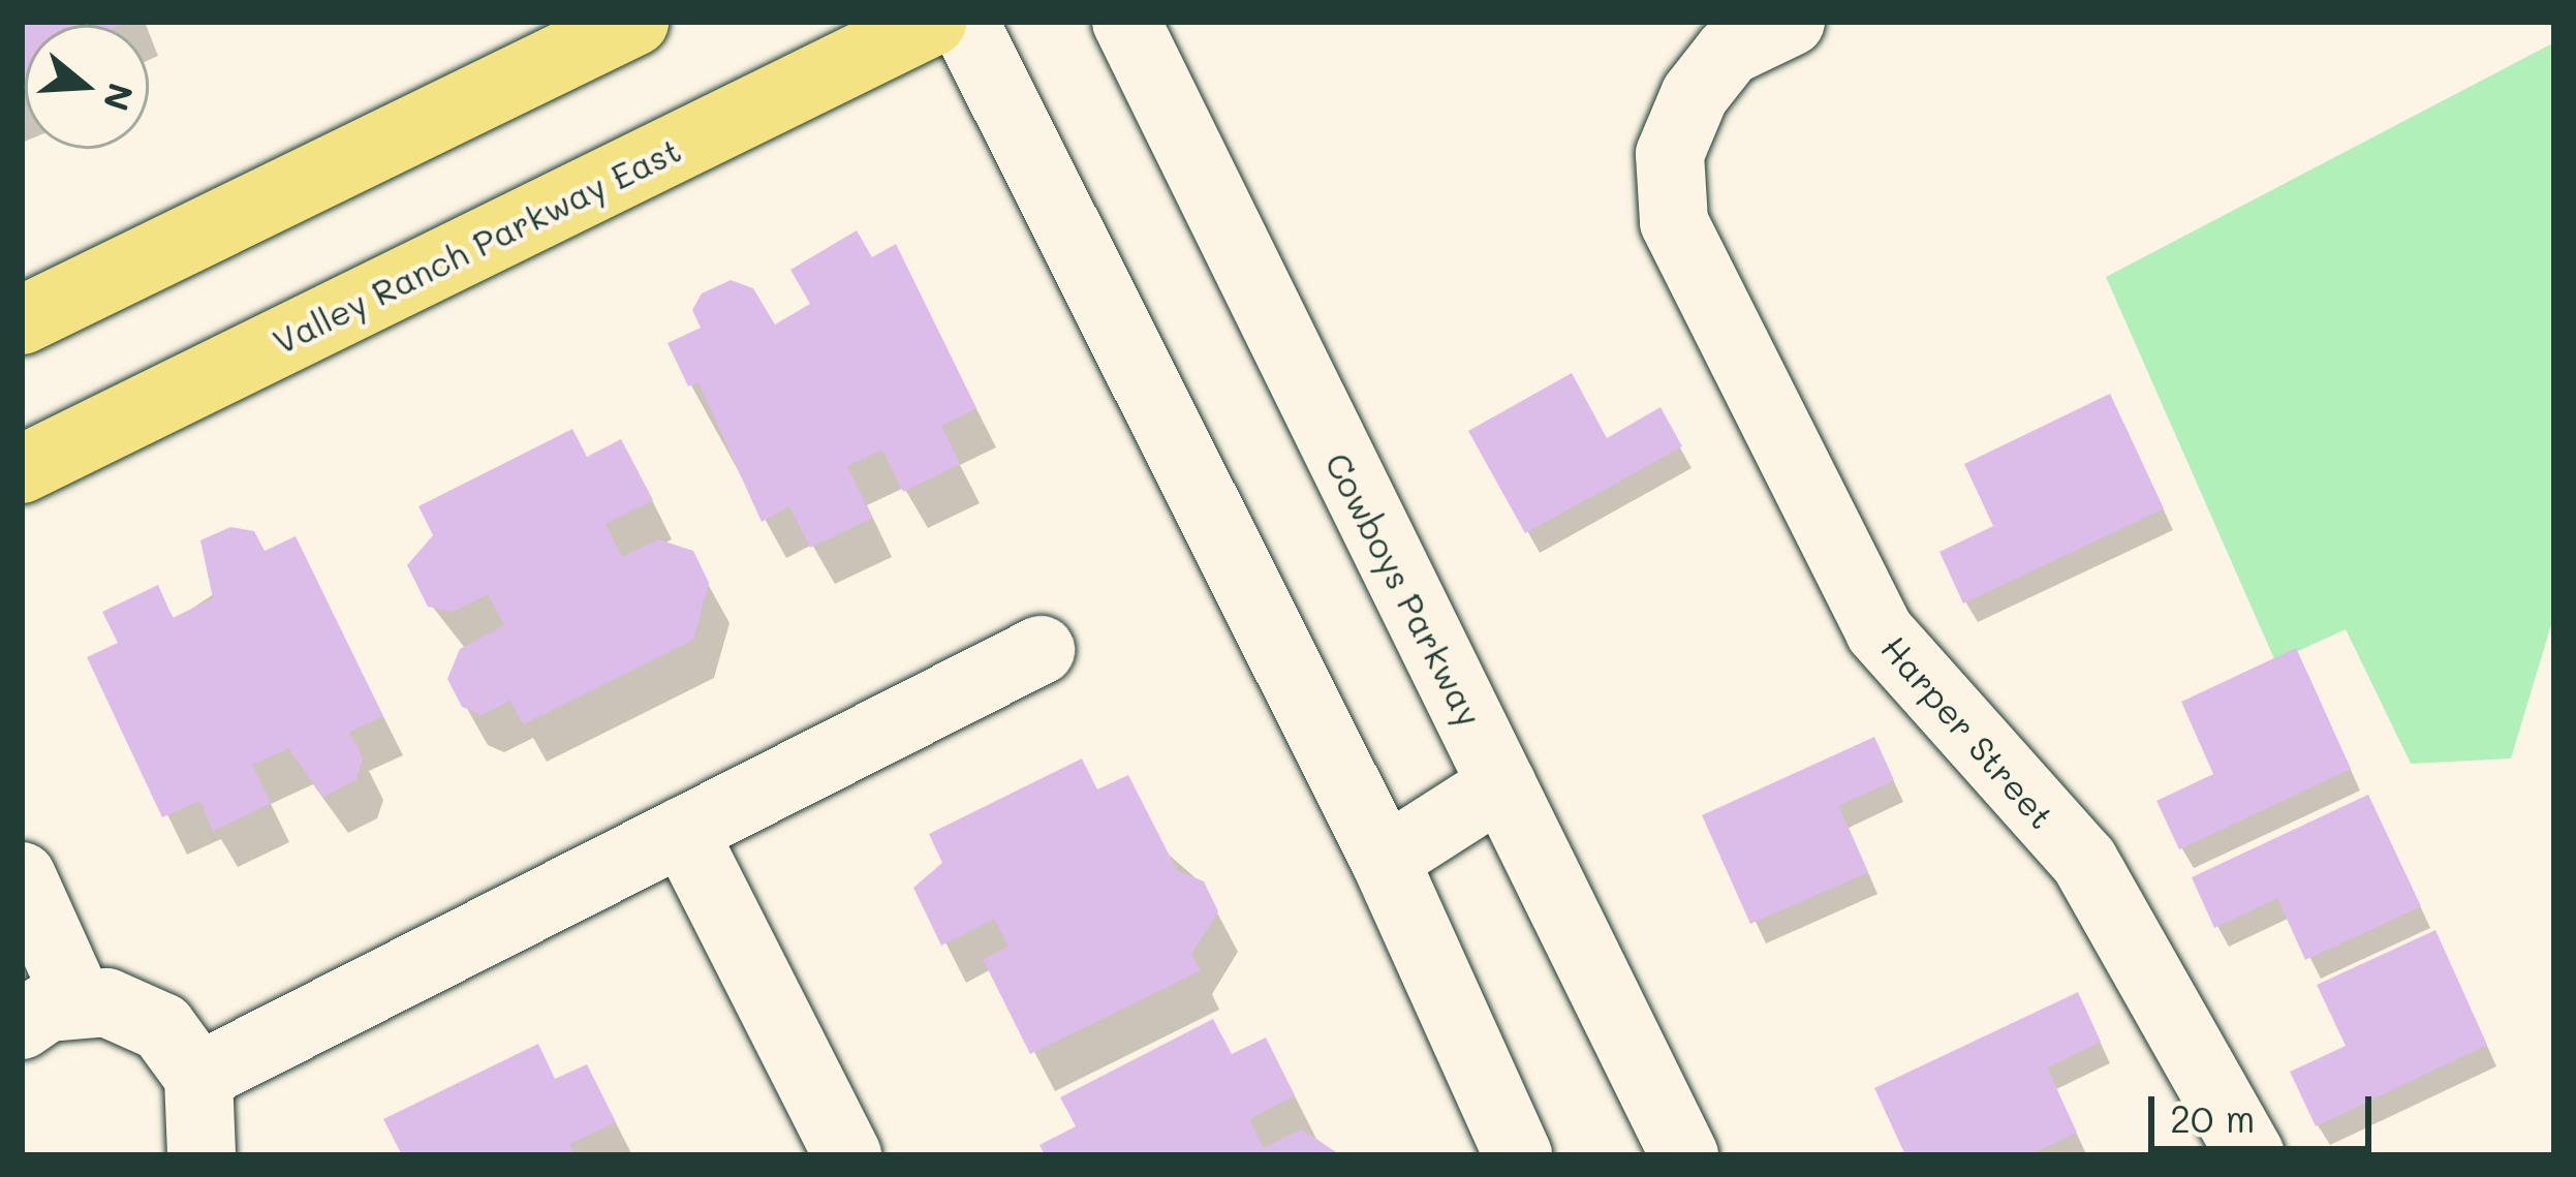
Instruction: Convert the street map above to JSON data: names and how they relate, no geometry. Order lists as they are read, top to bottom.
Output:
{
  "streets": {
    "main road": ["Valley Ranch Parkway East"],
    "street": ["Cowboys Parkway", "Harper Street"]
  },
  "scale_bar": "20 m",
  "north": "right"
}
